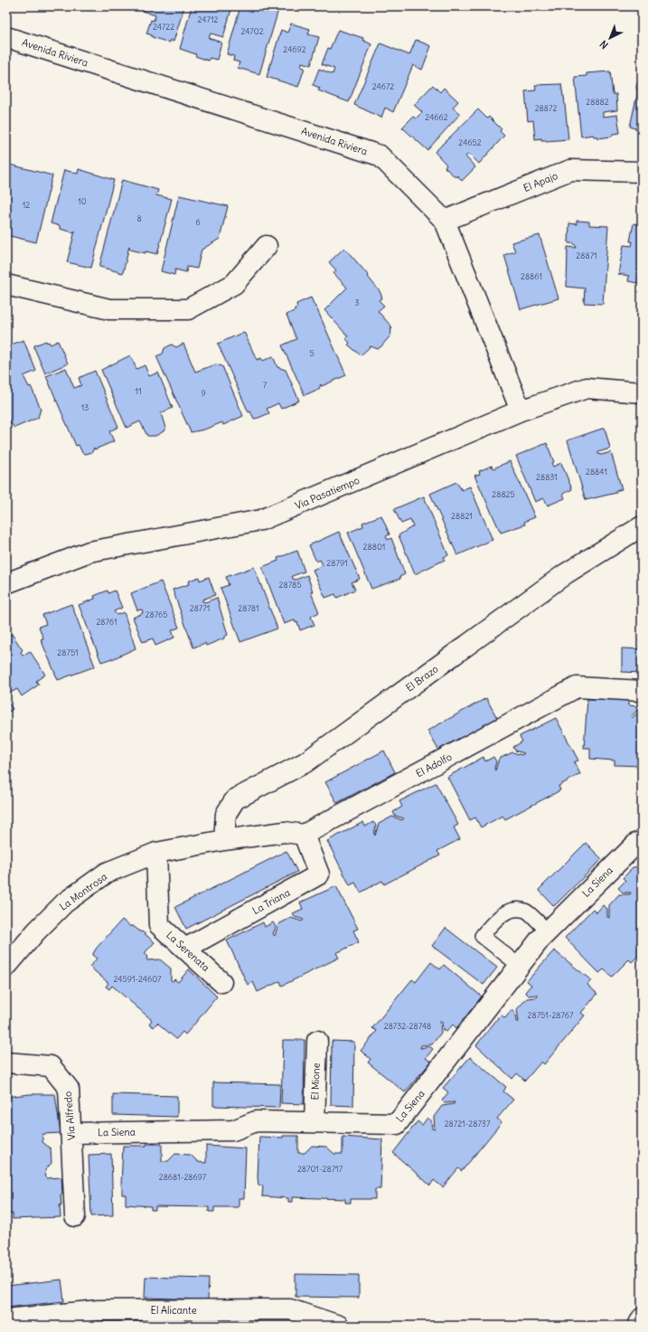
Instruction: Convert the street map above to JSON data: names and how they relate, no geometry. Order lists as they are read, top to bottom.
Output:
{
  "streets": {
    "street": [
      "Avenida Riviera",
      "El Apajo",
      "Via Pasatiempo",
      "El Brazo",
      "El Adolfo",
      "La Siena",
      "La Montrosa",
      "La Triana",
      "La Serenata",
      "El Mione",
      "Via Alfredo",
      "El Alicante"
    ]
  },
  "crossings": [
    ["Avenida Riviera", "El Apajo"],
    ["Avenida Riviera", "Via Pasatiempo"],
    ["El Brazo", "La Montrosa"],
    ["El Adolfo", "La Triana"],
    ["La Siena", "El Mione"],
    ["La Siena", "Via Alfredo"],
    ["La Montrosa", "La Serenata"],
    ["La Triana", "La Serenata"]
  ],
  "house_numbers": [
    "24712",
    "24722",
    "24702",
    "24692",
    "24672",
    "28882",
    "28872",
    "24662",
    "24652",
    "10",
    "12",
    "8",
    "6",
    "28871",
    "28861",
    "3",
    "5",
    "7",
    "11",
    "9",
    "13",
    "28841",
    "28831",
    "28825",
    "28821",
    "28801",
    "28791",
    "28785",
    "28771",
    "28781",
    "28765",
    "28761",
    "28751",
    "24591-24607",
    "28751-28767",
    "28732-28748",
    "28721-28737",
    "28701-28717",
    "28681-28697"
  ],
  "north": "bottom left"
}
